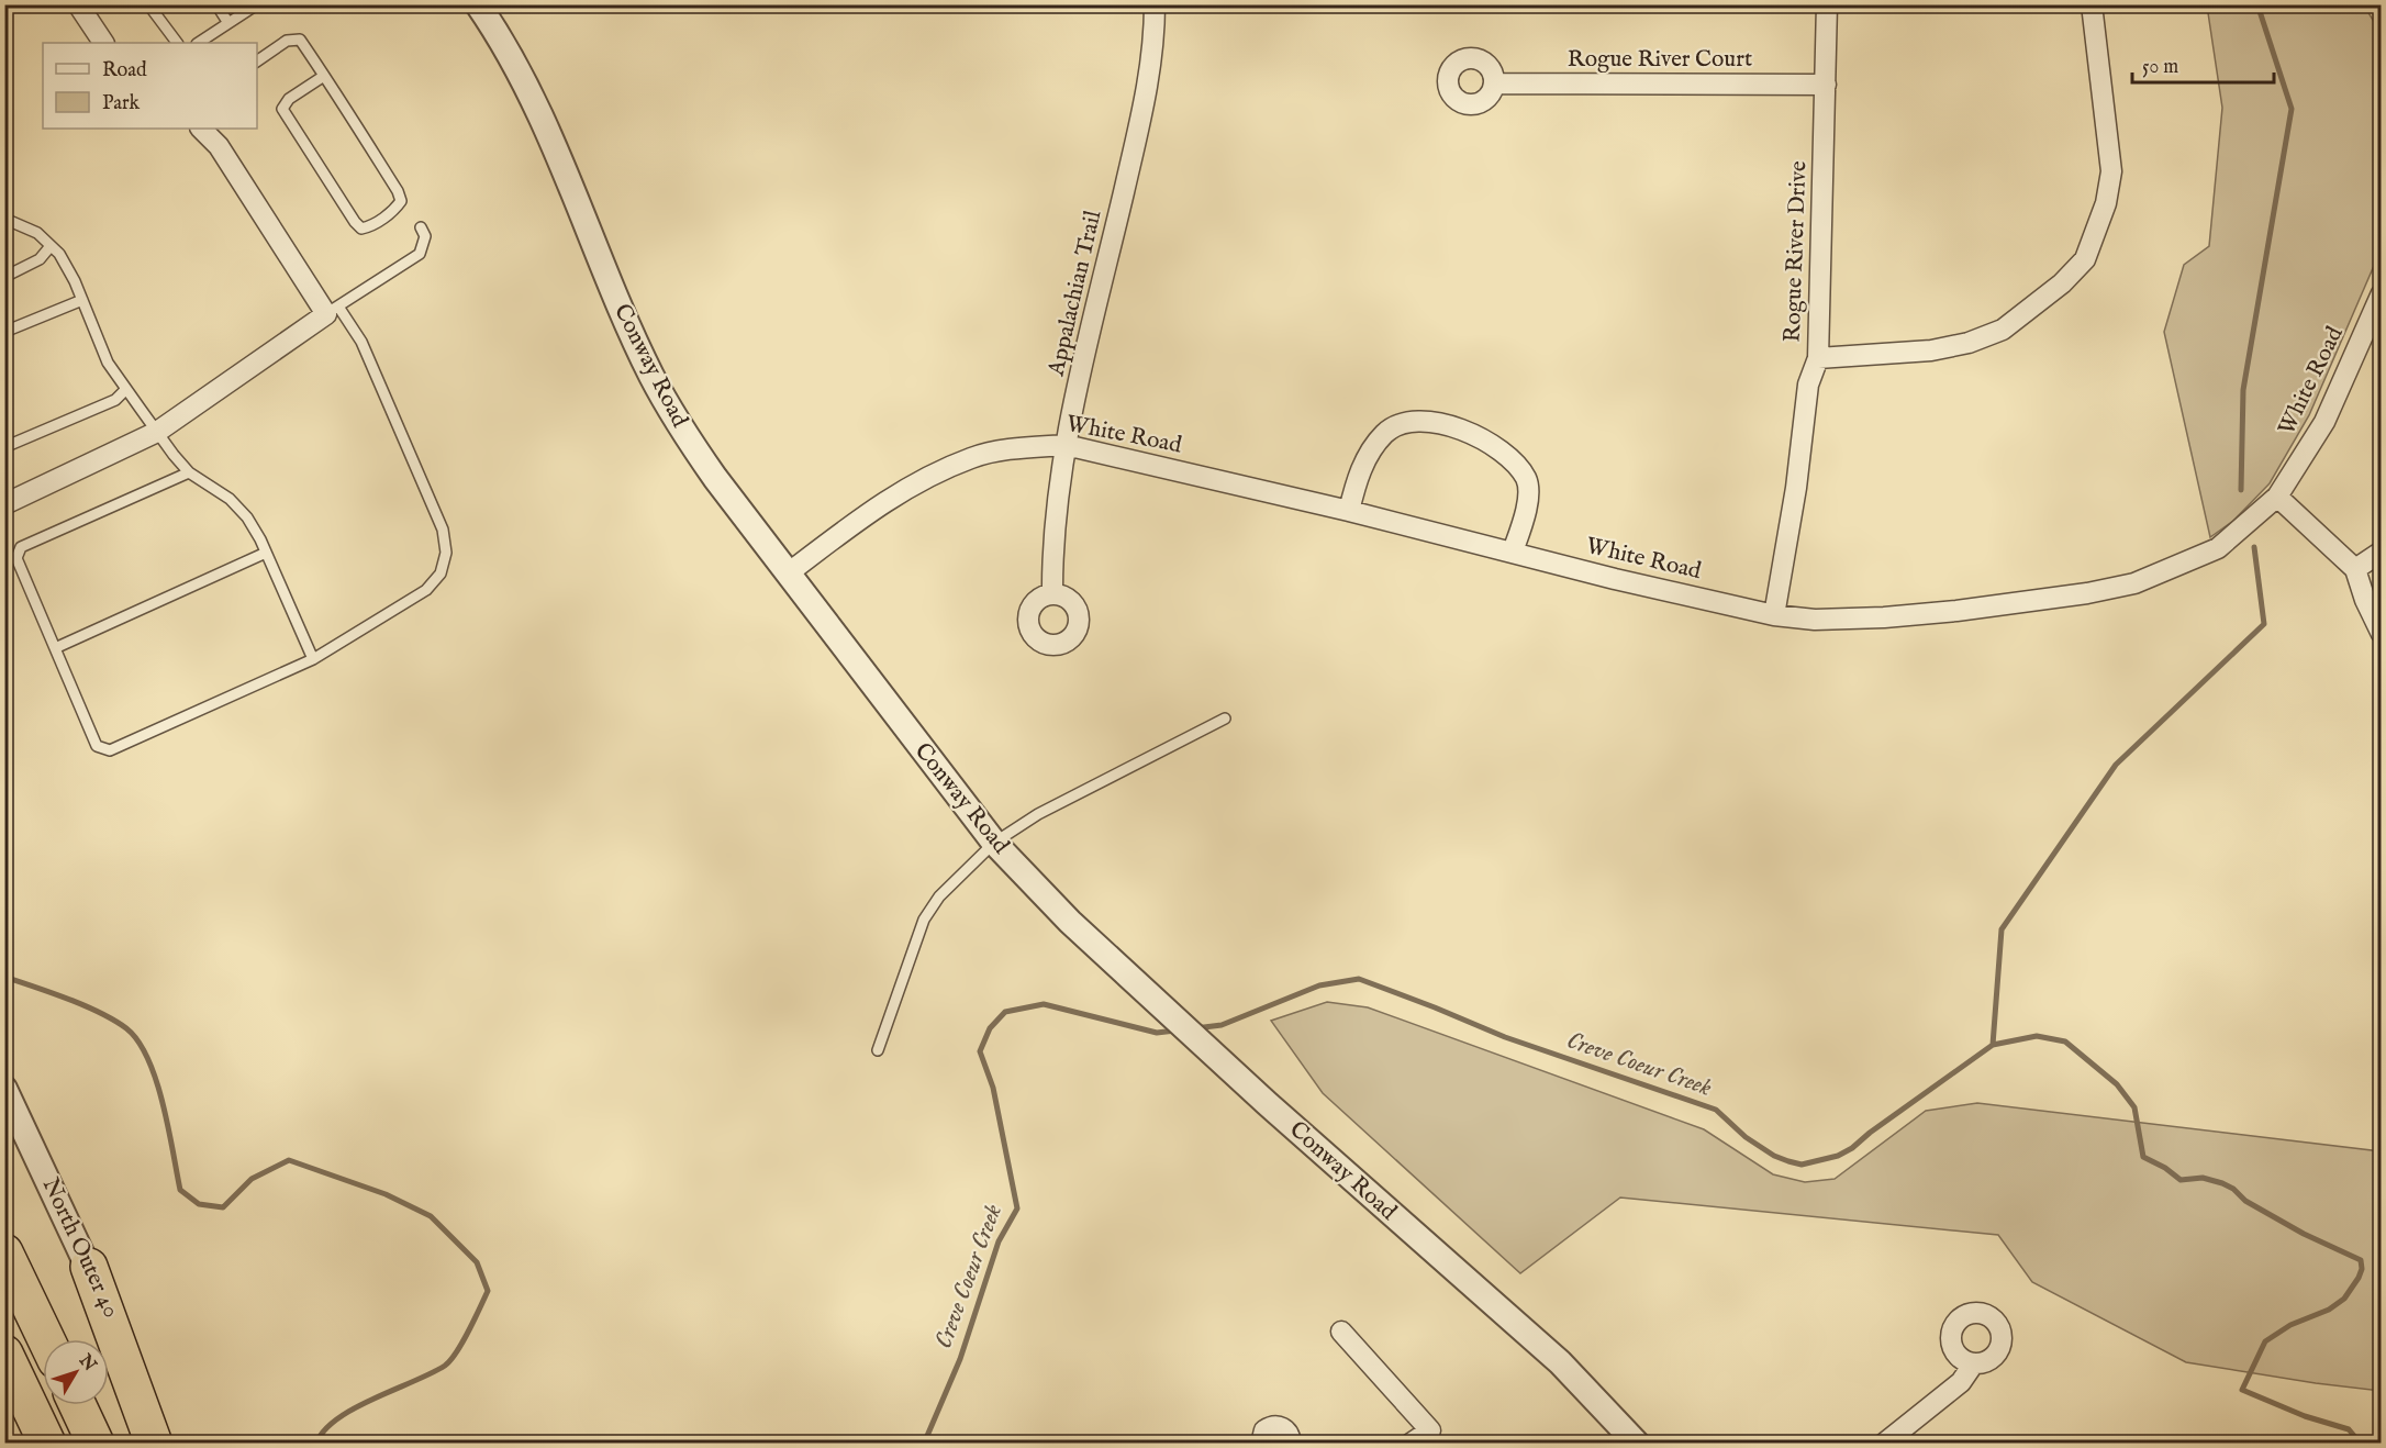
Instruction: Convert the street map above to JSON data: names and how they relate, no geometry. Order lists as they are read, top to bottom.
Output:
{
  "streets": {
    "street": [
      "Rogue River Court",
      "Rogue River Drive",
      "Appalachian Trail",
      "Conway Road",
      "White Road",
      "North Outer 40"
    ]
  },
  "crossings": [
    ["Rogue River Court", "Rogue River Drive"],
    ["Rogue River Drive", "White Road"],
    ["Appalachian Trail", "White Road"],
    ["Conway Road", "White Road"]
  ],
  "water": ["Creve Coeur Creek"],
  "legend": ["Road", "Park"],
  "scale_bar": "50 m",
  "north": "top right"
}
